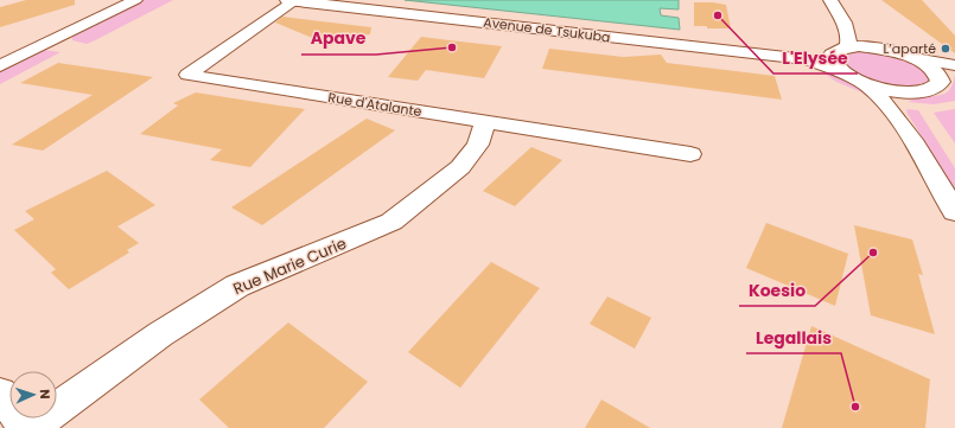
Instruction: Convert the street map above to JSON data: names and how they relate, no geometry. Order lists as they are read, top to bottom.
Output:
{
  "streets": {
    "main road": ["Avenue de Tsukuba"],
    "street": ["Rue d'Atalante", "Rue Marie Curie"]
  },
  "crossings": [
    ["Avenue de Tsukuba", "Rue d'Atalante"],
    ["Rue d'Atalante", "Rue Marie Curie"]
  ],
  "places": [
    "L'Elysée",
    "Apave",
    "L’aparté",
    "Koesio",
    "Legallais"
  ],
  "north": "right"
}
